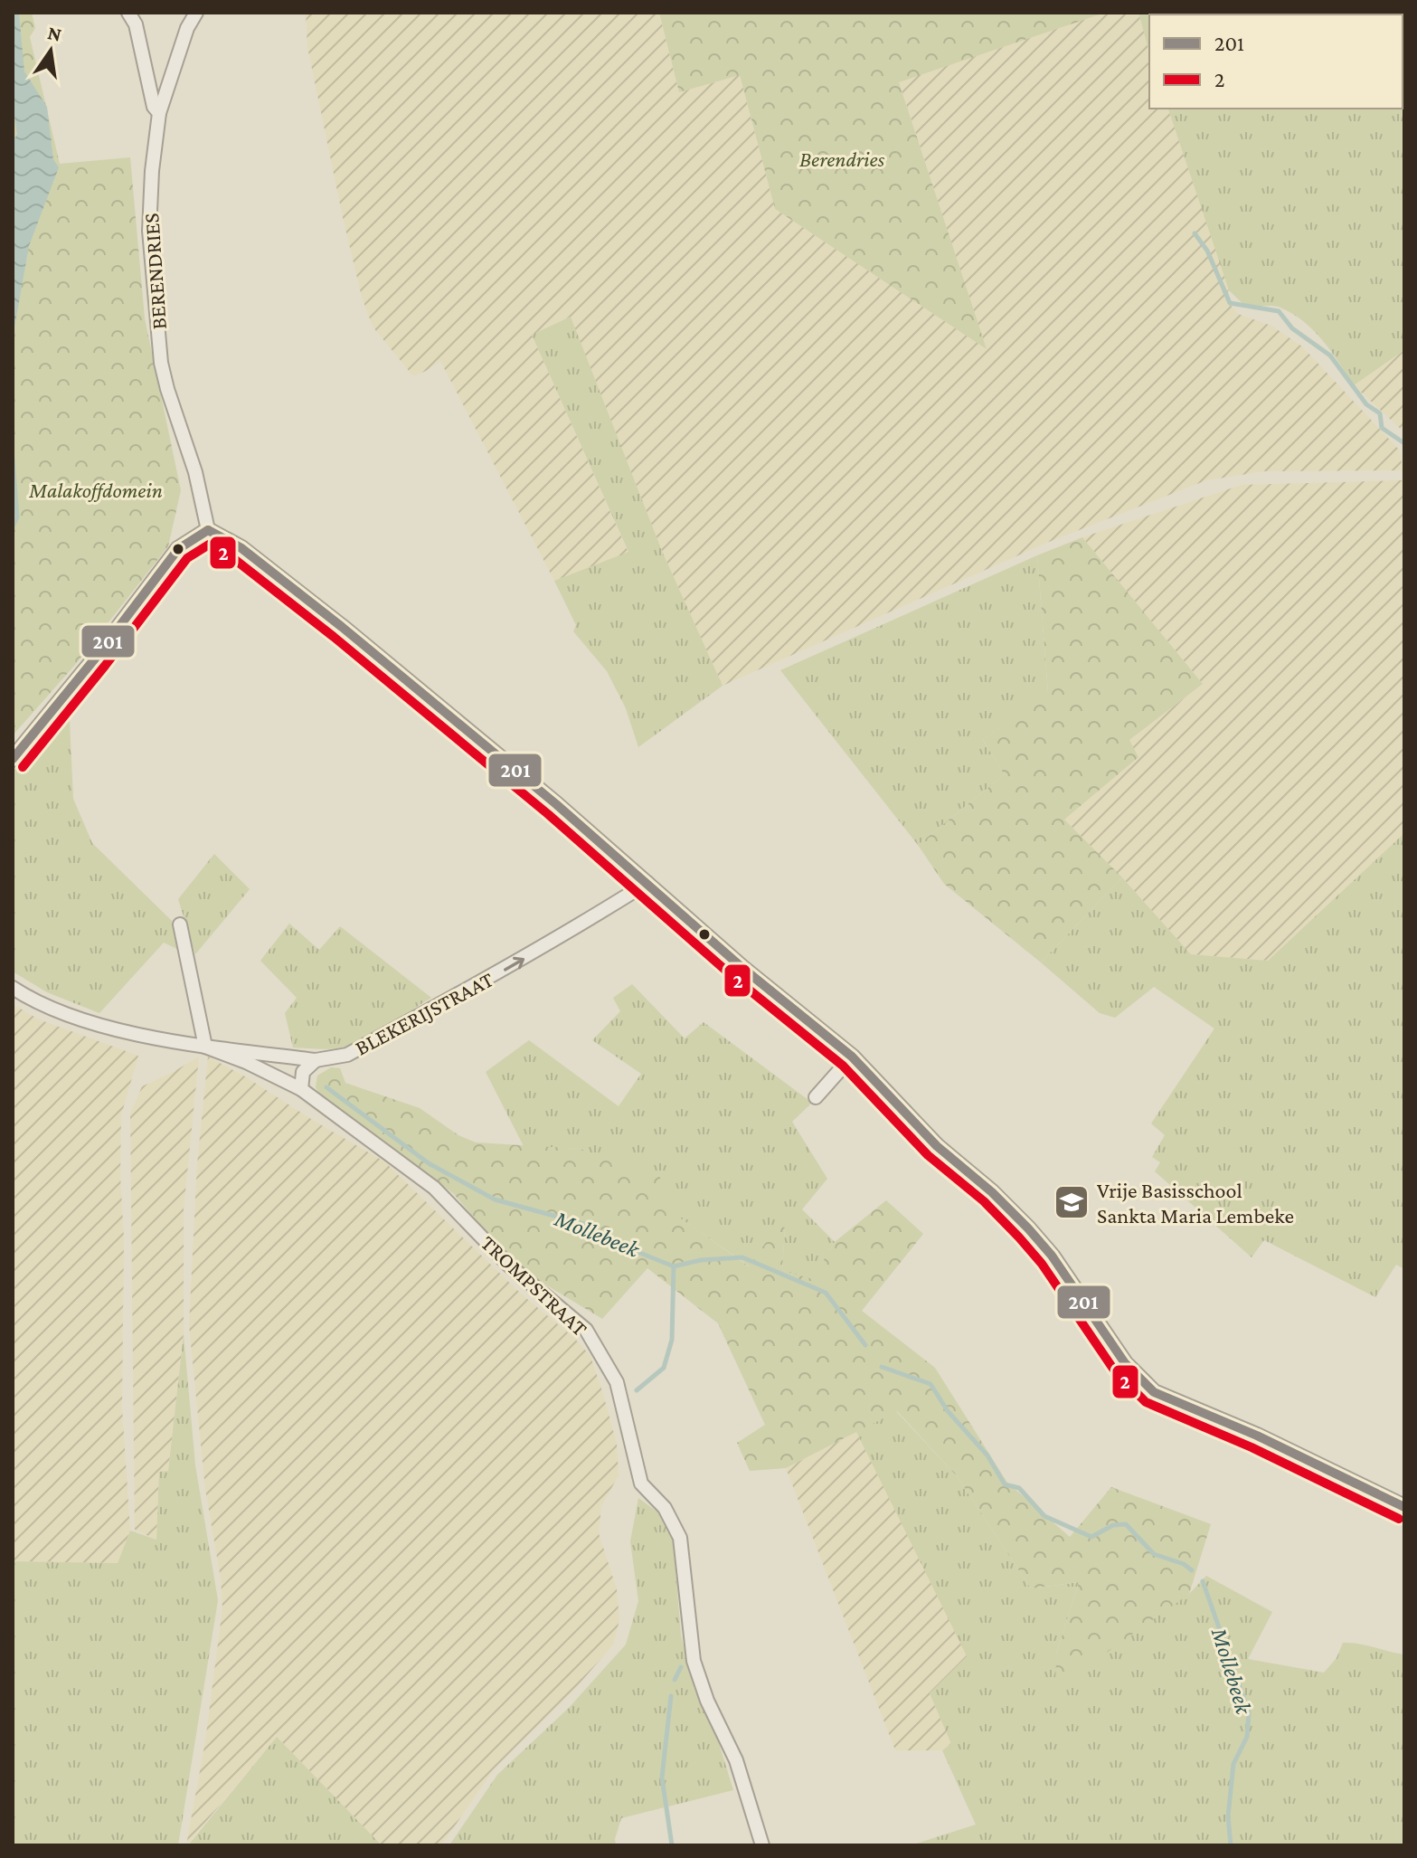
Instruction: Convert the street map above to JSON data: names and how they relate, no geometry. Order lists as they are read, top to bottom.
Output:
{
  "streets": {
    "street": ["BERENDRIES", "BLEKERIJSTRAAT", "TROMPSTRAAT"]
  },
  "crossings": [
    ["BLEKERIJSTRAAT", "TROMPSTRAAT"]
  ],
  "one_way": ["BLEKERIJSTRAAT"],
  "water": ["Mollebeek"],
  "parks": ["Berendries", "Malakoffdomein"],
  "places": {
    "school or university": ["Vrije Basisschool Sankta Maria Lembeke"]
  },
  "lines": ["transit line 201", "transit line 2"],
  "legend": ["201", "2"],
  "north": "top"
}
